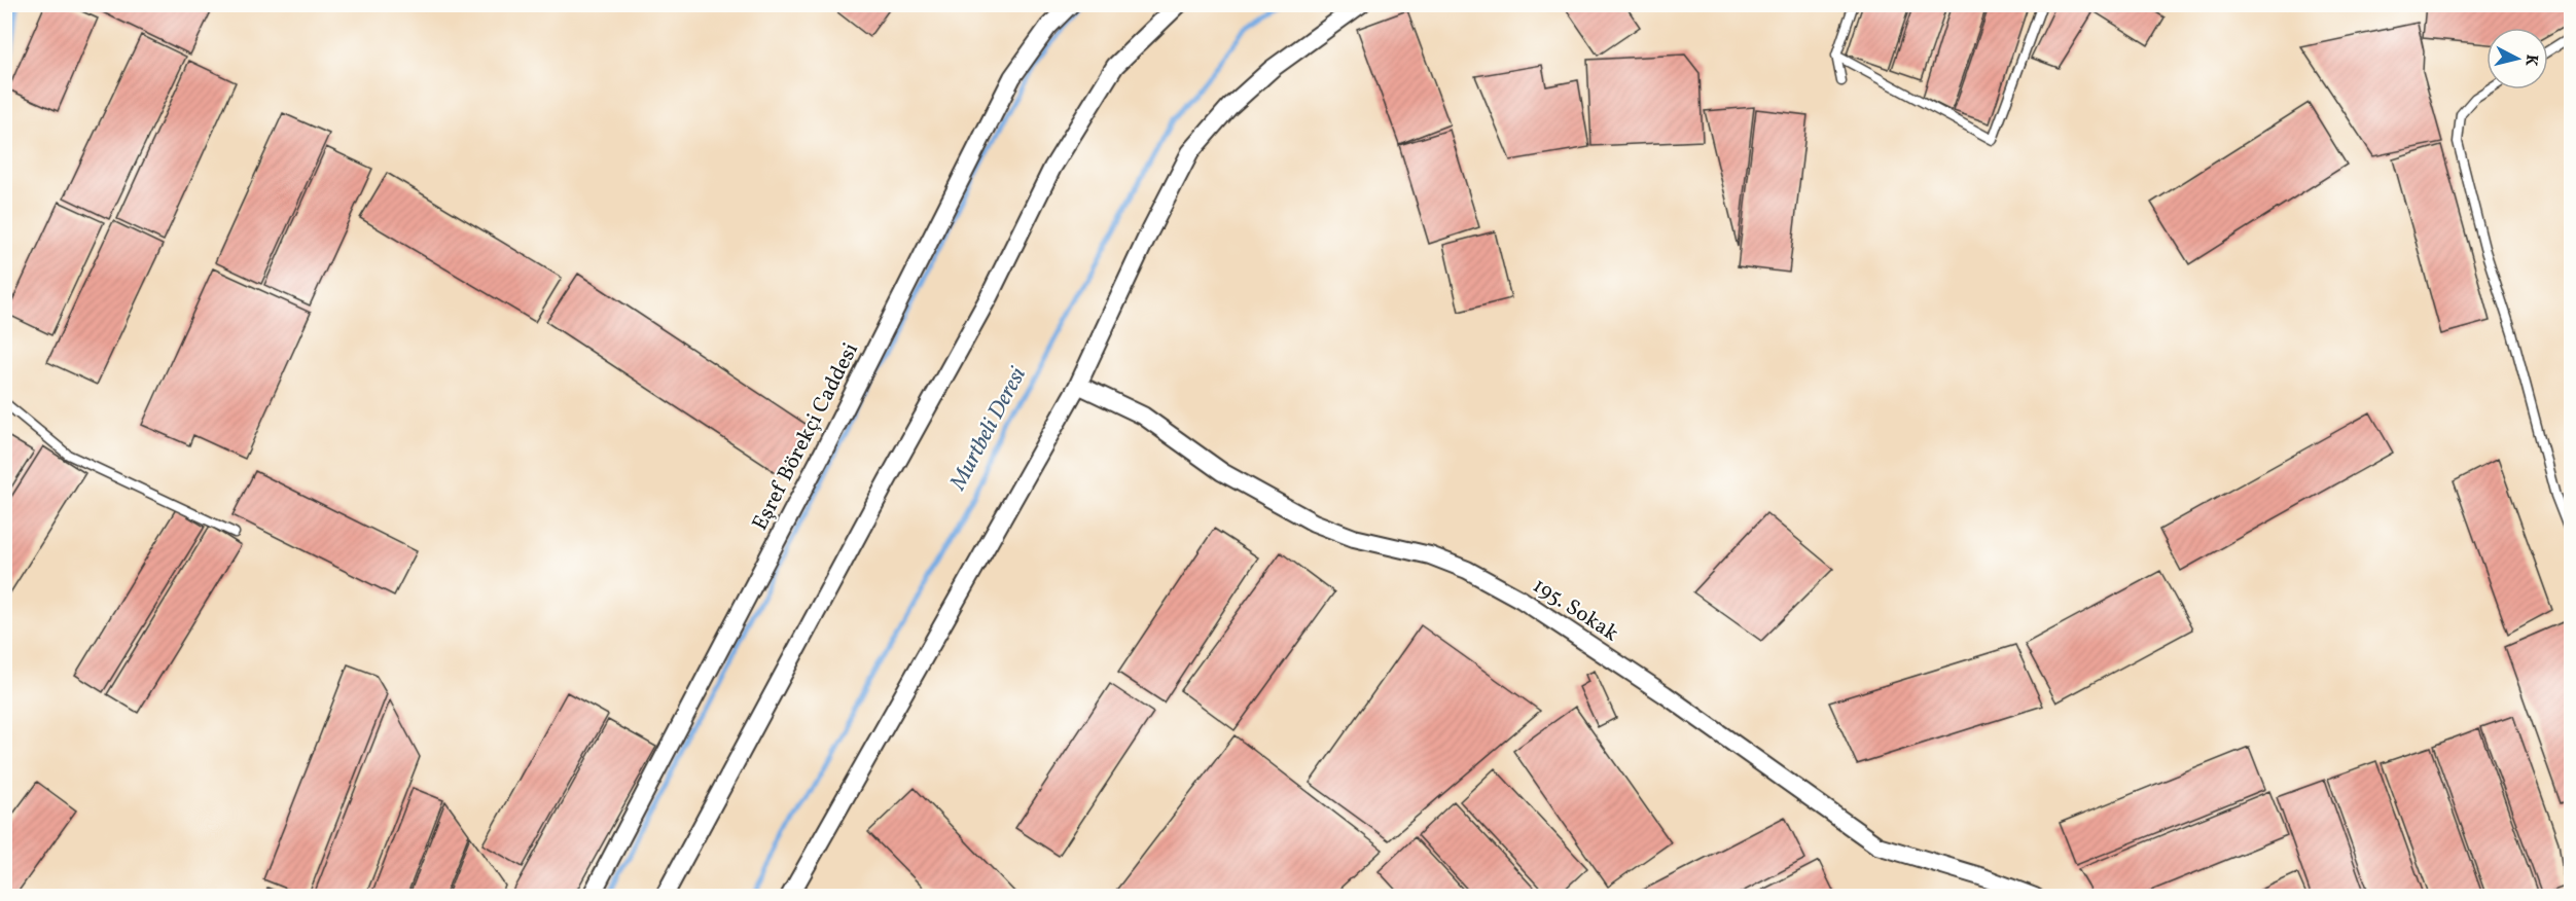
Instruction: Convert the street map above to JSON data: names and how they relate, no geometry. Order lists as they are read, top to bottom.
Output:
{
  "streets": {
    "street": ["Eşref Börekçi Caddesi", "195. Sokak"]
  },
  "water": ["Murtbeli Deresi"],
  "north": "right"
}
